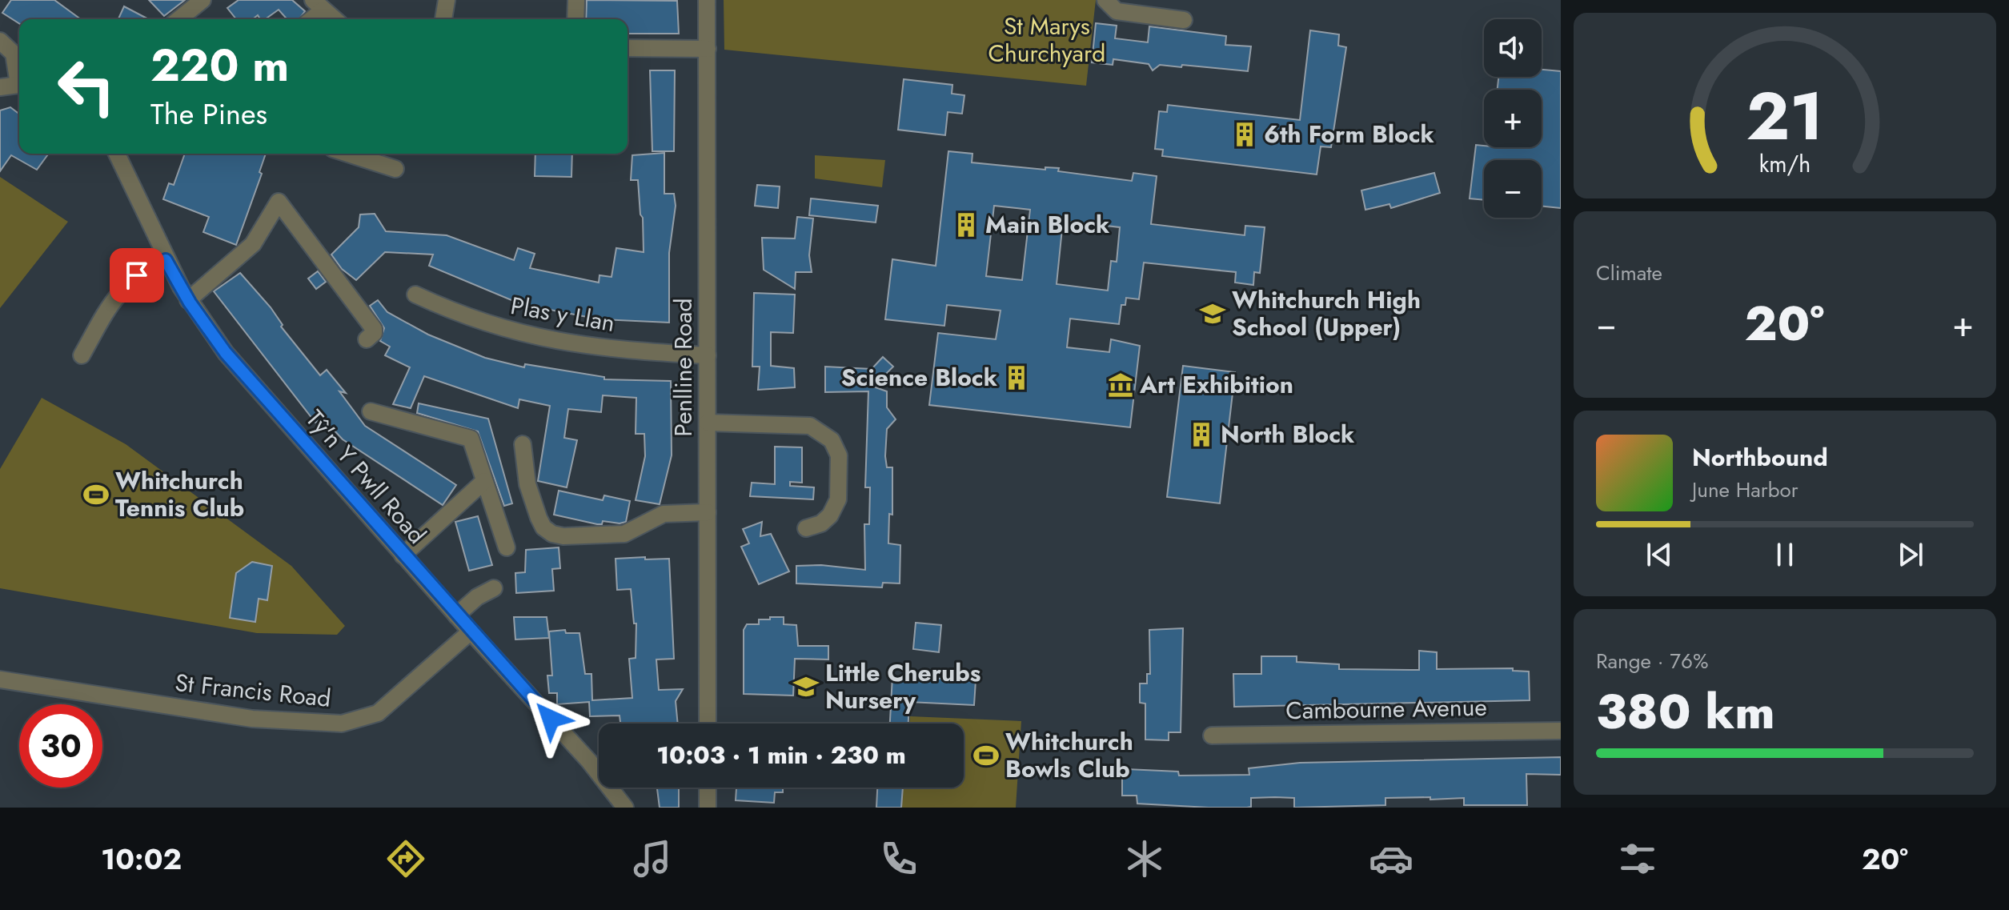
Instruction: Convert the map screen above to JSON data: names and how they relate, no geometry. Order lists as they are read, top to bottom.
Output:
{
  "streets": {
    "street": [
      "Plas y Llan",
      "Penlline Road",
      "Tŷ'n Y Pwll Road",
      "St Francis Road",
      "Cambourne Avenue"
    ]
  },
  "crossings": [
    ["Plas y Llan", "Penlline Road"],
    ["Tŷ'n Y Pwll Road", "St Francis Road"]
  ],
  "parks": ["St Marys Churchyard"],
  "places": {
    "building": [
      "6th Form Block",
      "Main Block",
      "Science Block",
      "North Block"
    ],
    "school or university": ["Whitchurch High School (Upper)", "Little Cherubs Nursery"],
    "museum": ["Art Exhibition"],
    "sports": ["Whitchurch Tennis Club", "Whitchurch Bowls Club"]
  },
  "page": {
    "map_buttons": ["+", "−"],
    "turn": ["220 m", "The Pines"],
    "tile": [
      "Climate",
      ["Range · 76%", "380 km"]
    ],
    "heat": ["−", "20°", "+"],
    "song": ["Northbound", "June Harbor"],
    "limit": "30",
    "trip": "10:03 · 1 min · 230 m",
    "tabs": ["10:02", "20°"],
    "gauge": ["21", "km/h"]
  }
}
